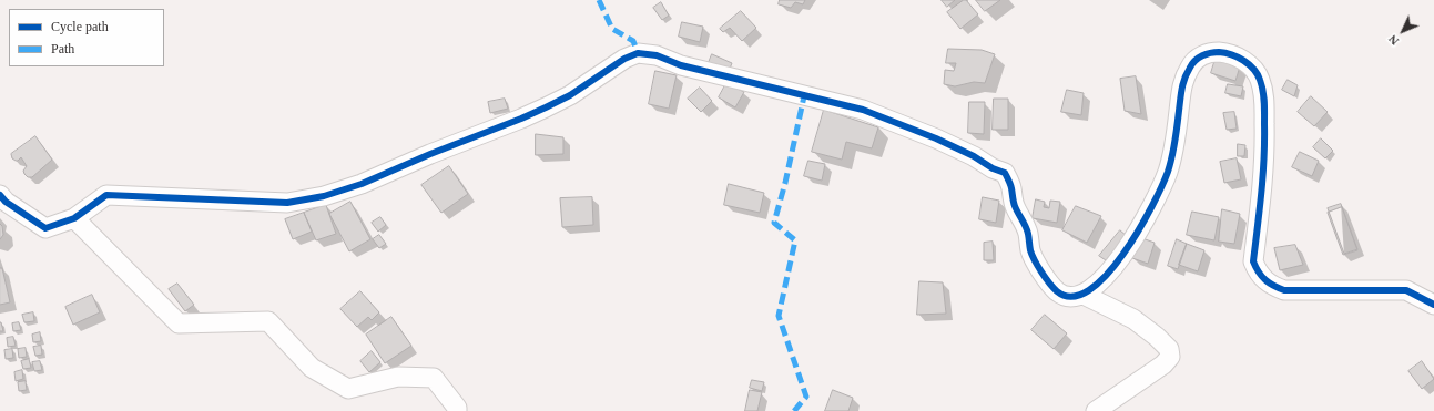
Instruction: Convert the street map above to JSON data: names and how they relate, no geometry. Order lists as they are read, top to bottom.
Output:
{
  "legend": ["Cycle path", "Path"],
  "north": "bottom left"
}
